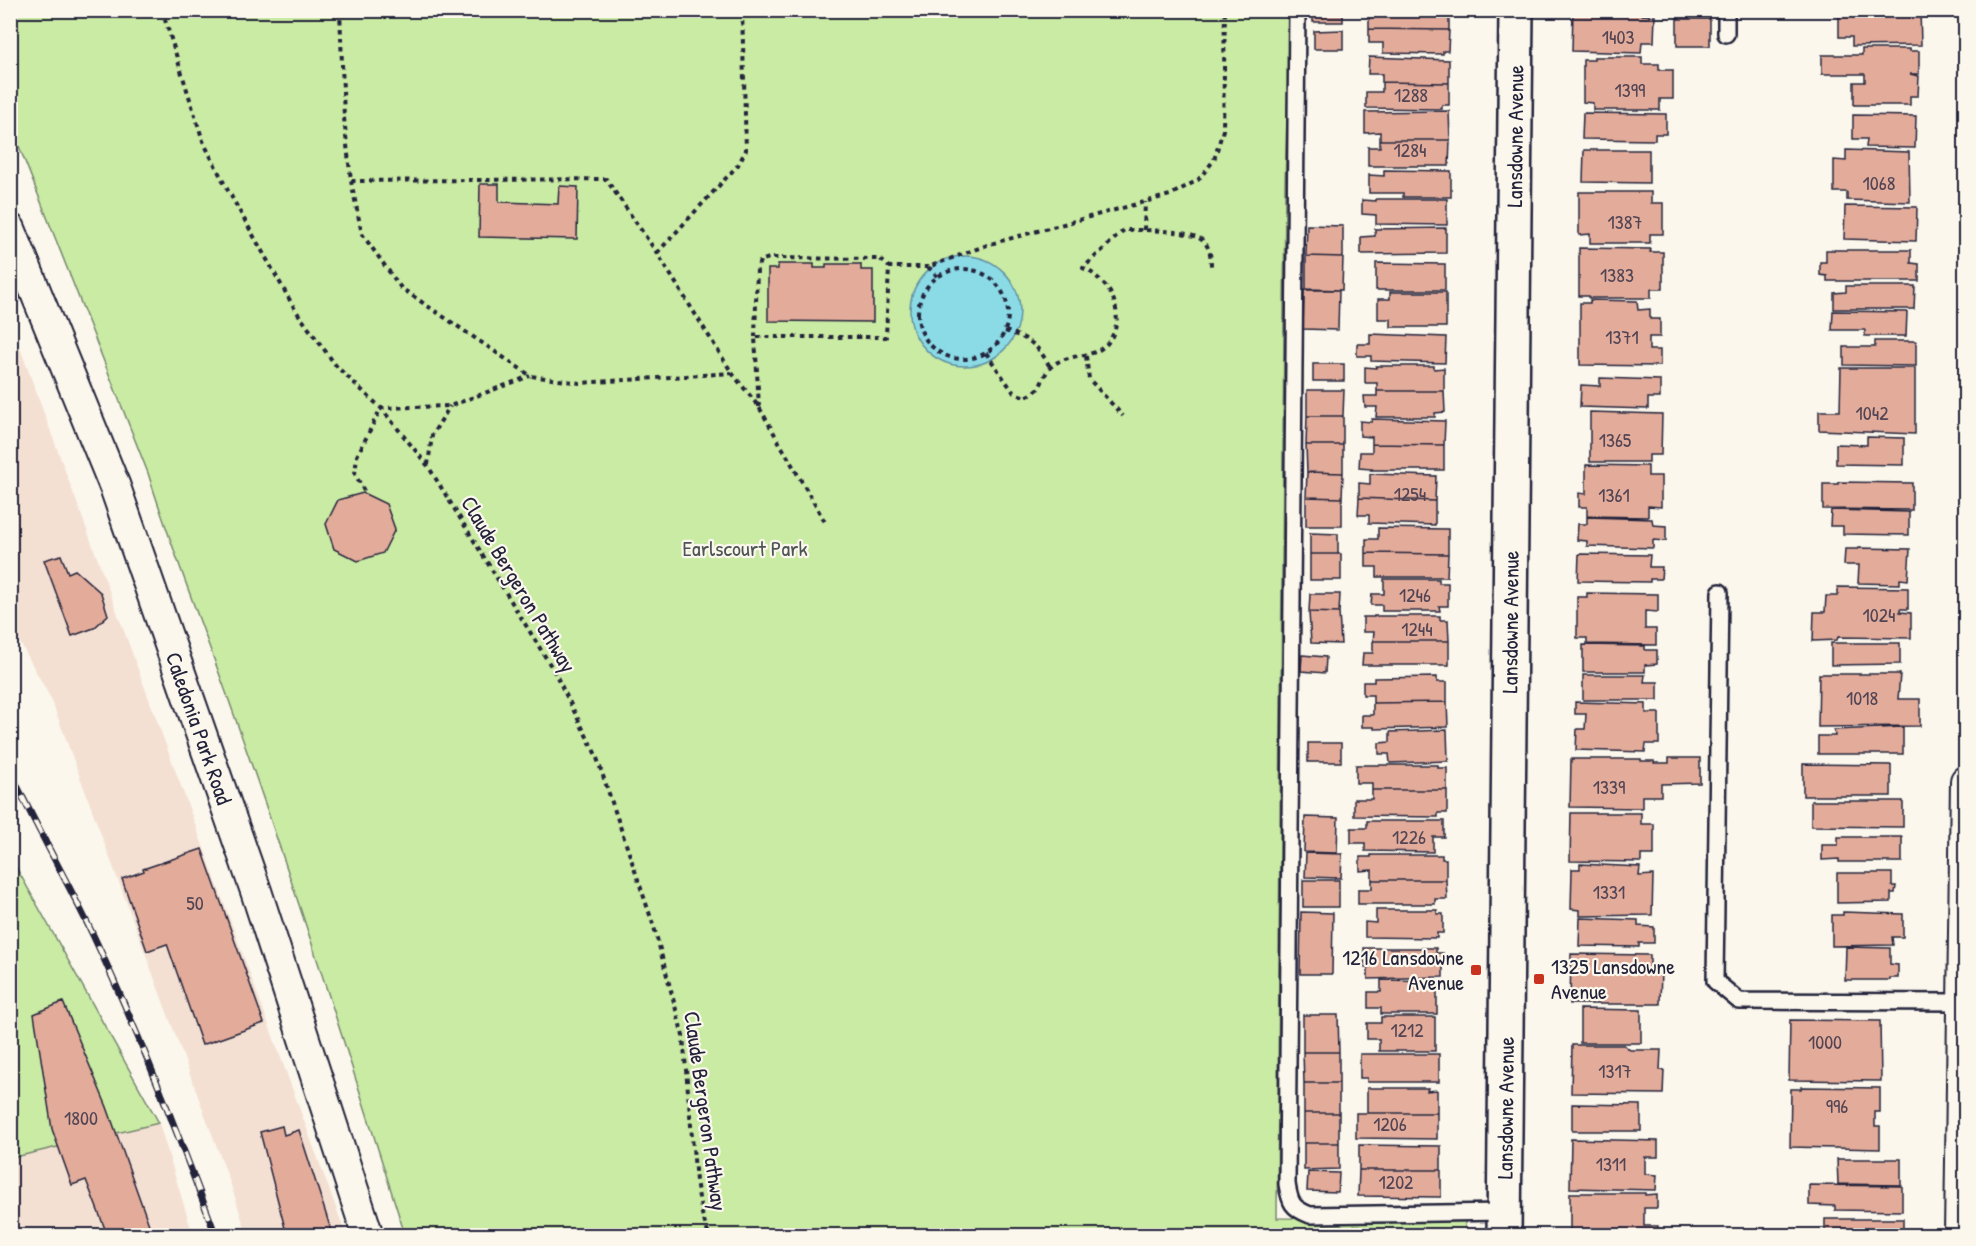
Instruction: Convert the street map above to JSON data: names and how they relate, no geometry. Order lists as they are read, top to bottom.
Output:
{
  "streets": {
    "street": ["Lansdowne Avenue", "Caledonia Park Road"],
    "path": ["Claude Bergeron Pathway"]
  },
  "parks": ["Earlscourt Park"],
  "places": {
    "transit": ["1216 Lansdowne Avenue", "1325 Lansdowne Avenue"]
  },
  "house_numbers": [
    "1403",
    "1399",
    "1288",
    "1284",
    "1068",
    "1387",
    "1383",
    "1371",
    "1042",
    "1365",
    "1254",
    "1361",
    "1246",
    "1024",
    "1244",
    "1018",
    "1339",
    "1226",
    "1331",
    "50",
    "1212",
    "1000",
    "1317",
    "996",
    "1800",
    "1206",
    "1311",
    "1202"
  ]
}
